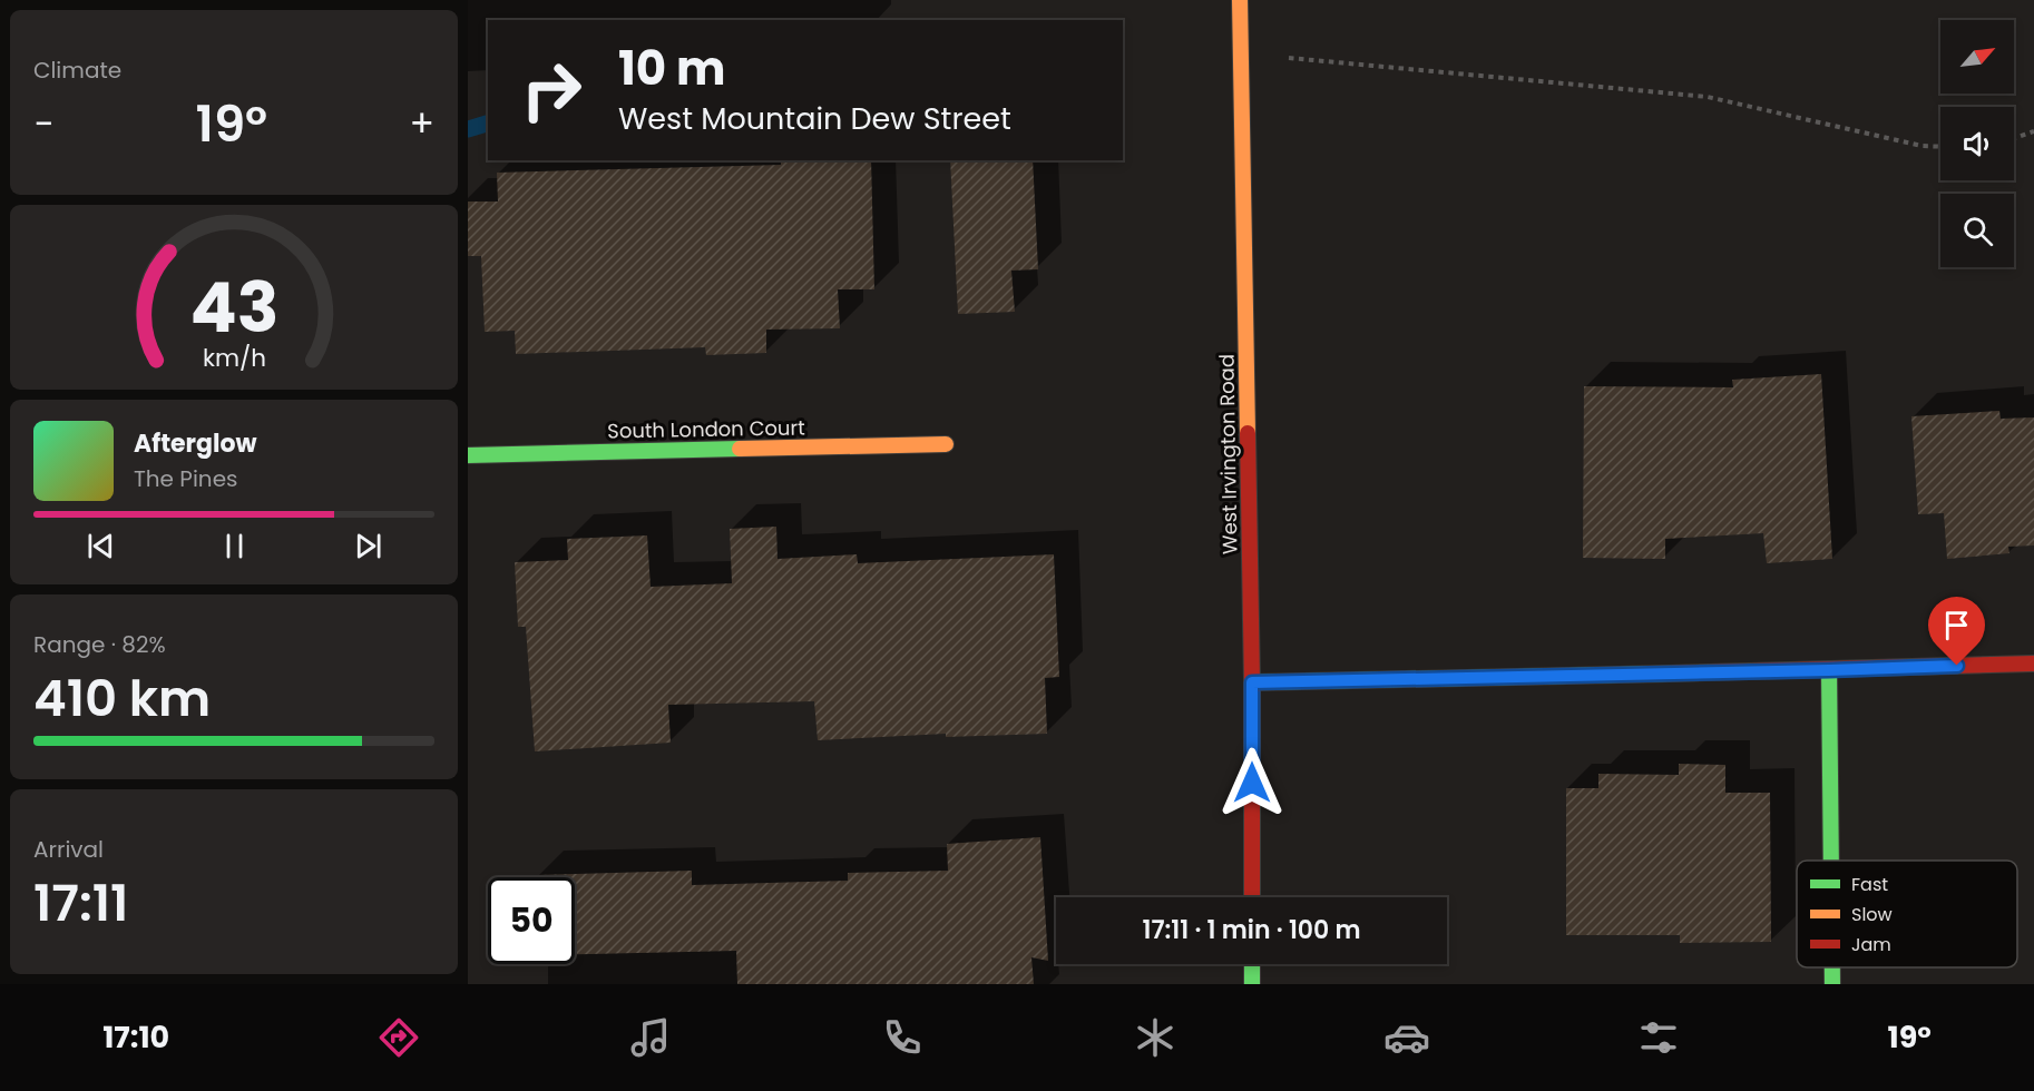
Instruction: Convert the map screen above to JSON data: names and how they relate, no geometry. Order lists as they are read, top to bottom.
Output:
{
  "streets": {
    "street": ["South London Court", "West Irvington Road"]
  },
  "legend": ["Fast", "Slow", "Jam"],
  "north": "top right",
  "page": {
    "tile": [
      "Climate",
      ["Range · 82%", "410 km"],
      ["Arrival", "17:11"]
    ],
    "turn": ["10 m", "West Mountain Dew Street"],
    "heat": ["−", "19°", "+"],
    "song": ["Afterglow", "The Pines"],
    "limit": "50",
    "trip": "17:11 · 1 min · 100 m",
    "tabs": ["17:10", "19°"],
    "gauge": ["43", "km/h"]
  }
}
